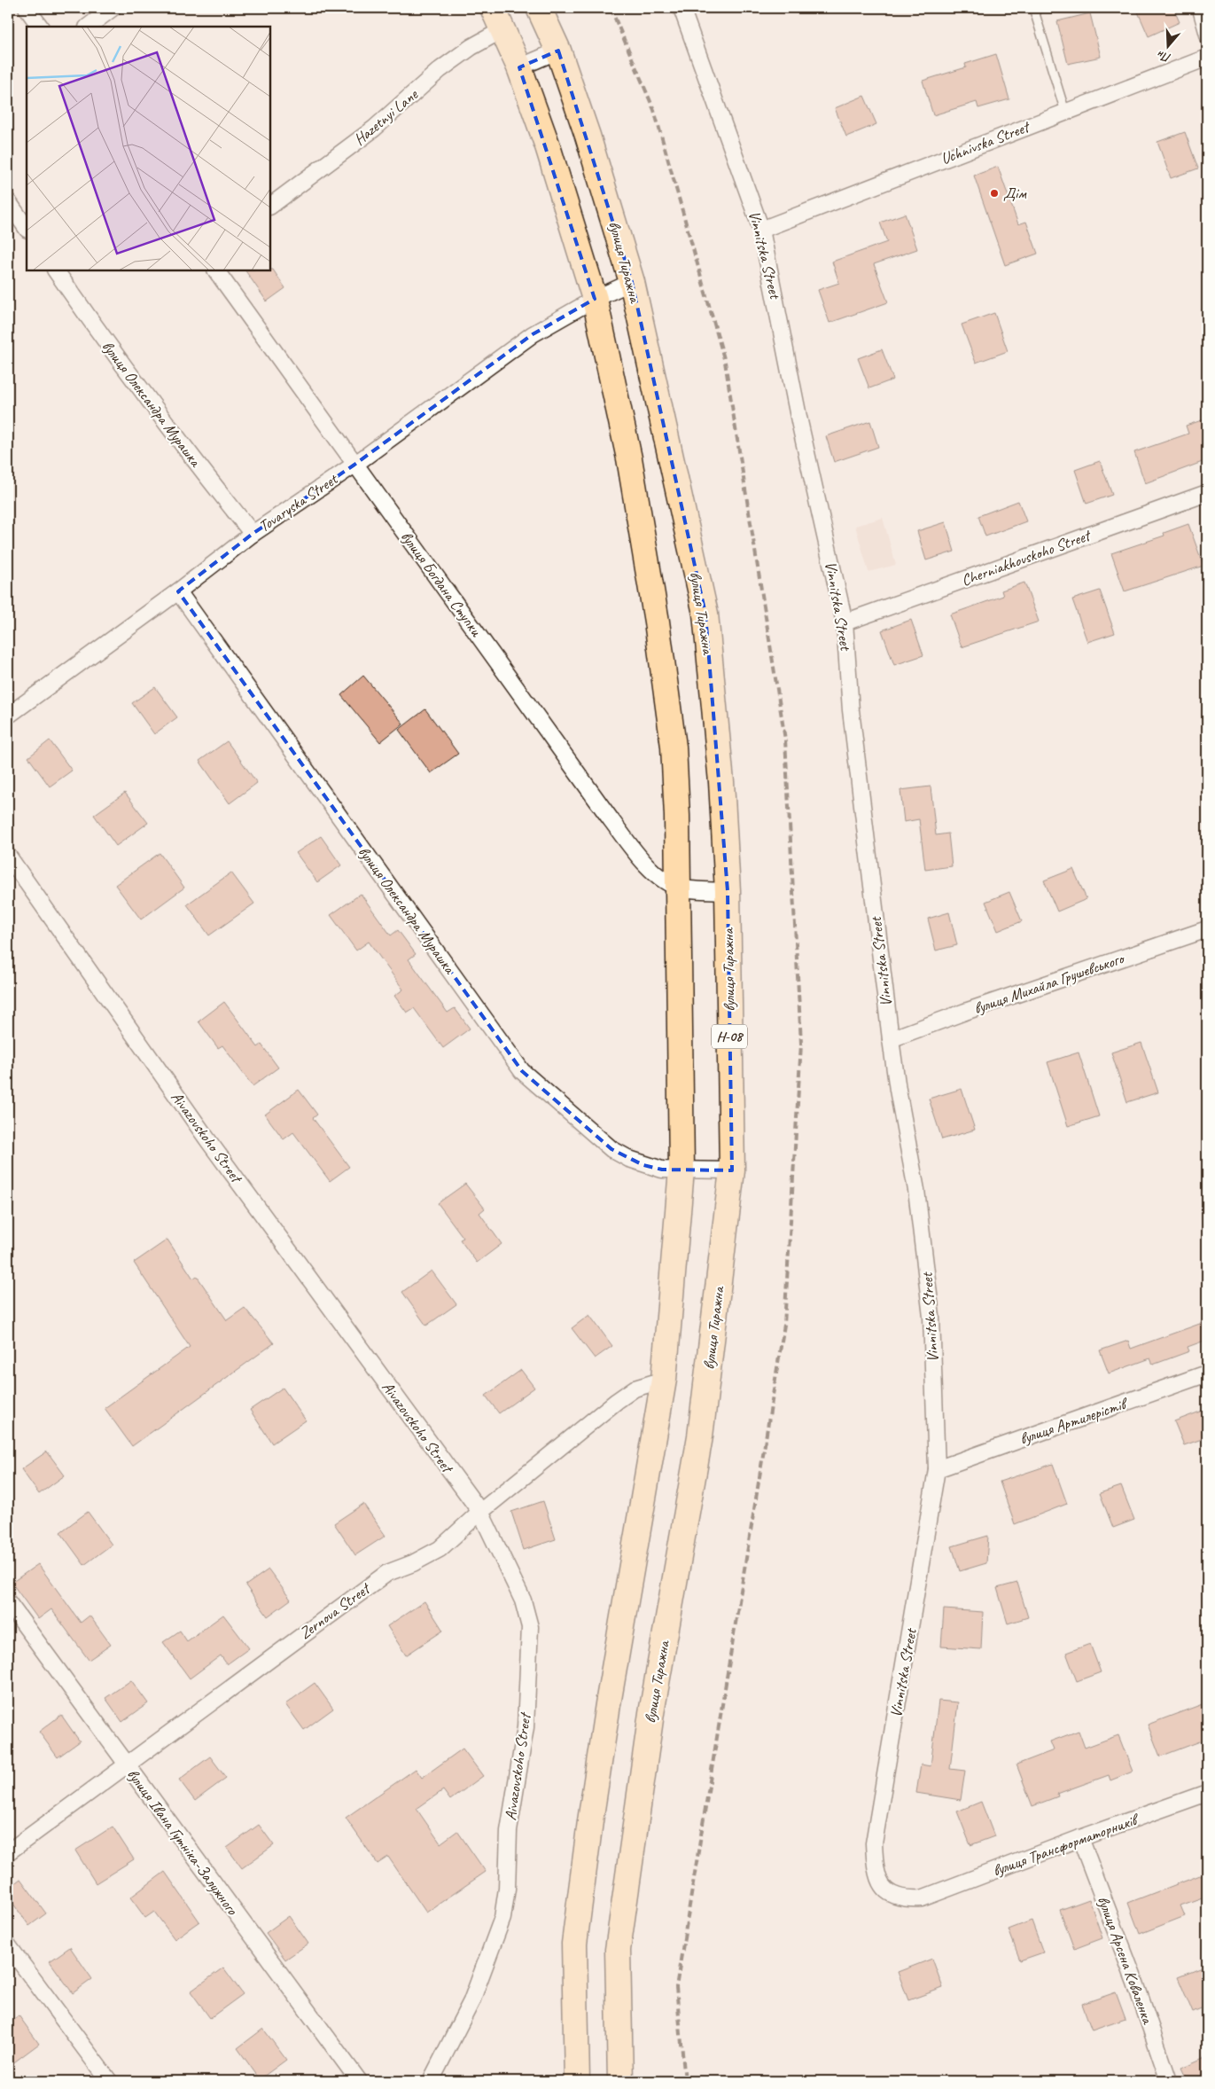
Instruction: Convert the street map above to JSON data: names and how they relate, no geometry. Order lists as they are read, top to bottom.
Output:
{
  "streets": {
    "main road": ["вулиця Тиражна", "Н-08"],
    "street": [
      "Hazetnyi Lane",
      "Uchnivska Street",
      "Vinnitska Street",
      "вулиця Олександра Мурашка",
      "Tovaryska Street",
      "Cherniakhovskoho Street",
      "вулиця Богдана Ступки",
      "вулиця Михайла Грушевського",
      "Aivazovskoho Street",
      "вулиця Артилерістів",
      "Zernova Street",
      "вулиця Івана Гутніка-Залужного",
      "вулиця Трансформаторників",
      "вулиця Арсена Коваленка"
    ]
  },
  "crossings": [
    ["Uchnivska Street", "Vinnitska Street"],
    ["Vinnitska Street", "Cherniakhovskoho Street"],
    ["Vinnitska Street", "вулиця Михайла Грушевського"],
    ["Vinnitska Street", "вулиця Артилерістів"],
    ["Vinnitska Street", "вулиця Трансформаторників"],
    ["вулиця Тиражна", "вулиця Олександра Мурашка"],
    ["вулиця Тиражна", "Tovaryska Street"],
    ["вулиця Олександра Мурашка", "Tovaryska Street"],
    ["Tovaryska Street", "вулиця Богдана Ступки"],
    ["Aivazovskoho Street", "Zernova Street"],
    ["Zernova Street", "вулиця Івана Гутніка-Залужного"],
    ["вулиця Трансформаторників", "вулиця Арсена Коваленка"]
  ],
  "places": ["Дім"],
  "north": "bottom"
}
